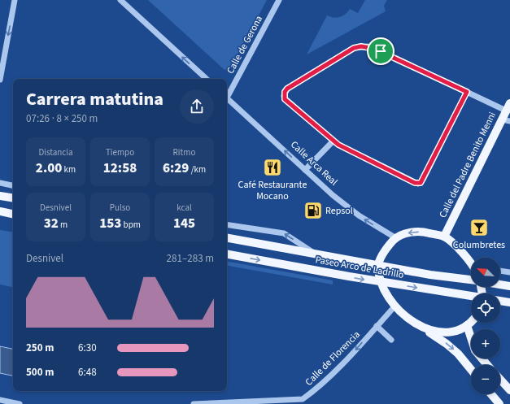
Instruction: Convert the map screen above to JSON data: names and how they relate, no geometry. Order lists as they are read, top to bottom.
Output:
{
  "streets": {
    "main road": ["Calle del Padre Benito Menni", "Paseo Arco de Ladrillo"],
    "street": ["Calle de Gerona", "Calle Arca Real", "Calle de Florencia"]
  },
  "one_way": ["Calle Arca Real", "Calle de Florencia"],
  "places": {
    "restaurant": ["Café Restaurante Mocano"],
    "fuel station": ["Repsol"],
    "bar": ["Columbretes"]
  },
  "north": "top left",
  "page": {
    "heading": ["Carrera matutina", "07:26 · 8 × 250 m"],
    "stats": [
      ["Distancia", "2.00 km"],
      ["Tiempo", "12:58"],
      ["Ritmo", "6:29 /km"],
      ["Desnivel", "32 m"],
      ["Pulso", "153 bpm"],
      ["kcal", "145"]
    ],
    "chart": ["Desnivel", "281–283 m"],
    "map_buttons": ["+", "−"],
    "list": [
      {
        "name": "250 m",
        "note": "6:30"
      },
      {
        "name": "500 m",
        "note": "6:48"
      }
    ]
  }
}
